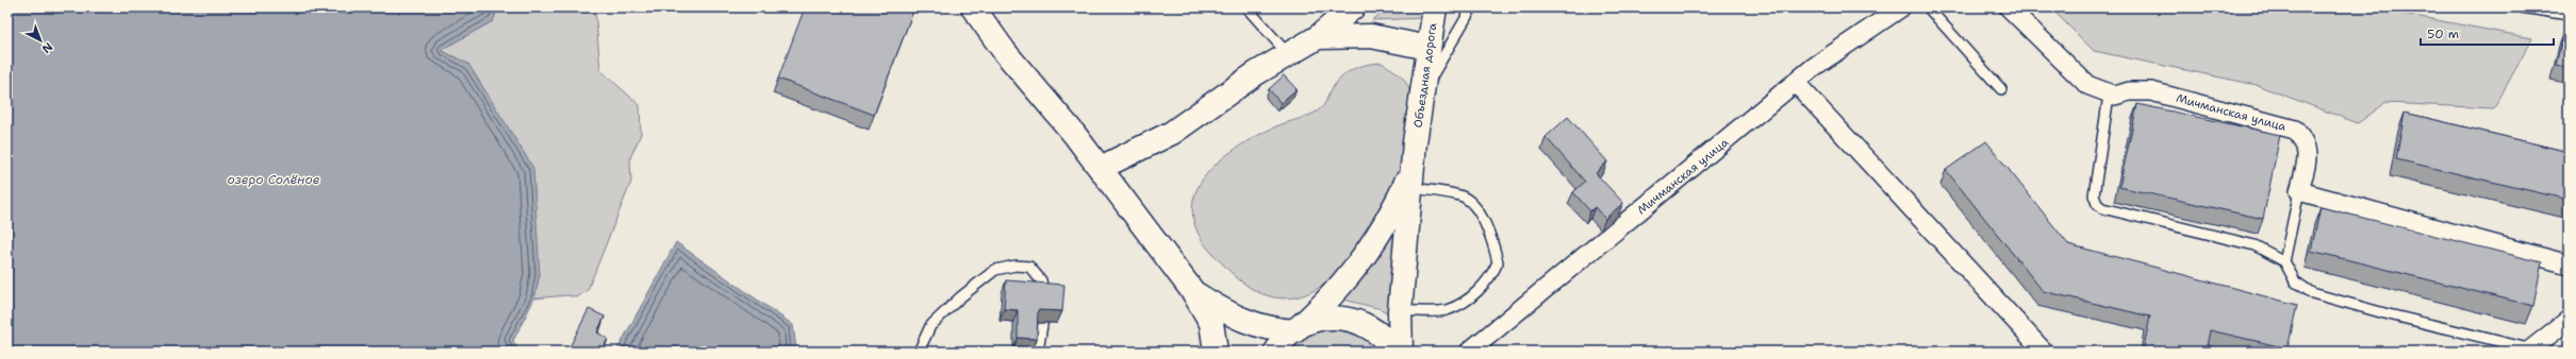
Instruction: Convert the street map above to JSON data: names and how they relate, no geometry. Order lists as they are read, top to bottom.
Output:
{
  "streets": {
    "main road": ["Объездная дорога"],
    "street": ["Мичманская улица"]
  },
  "water": ["озеро Солёное"],
  "scale_bar": "50 m",
  "north": "bottom right"
}
